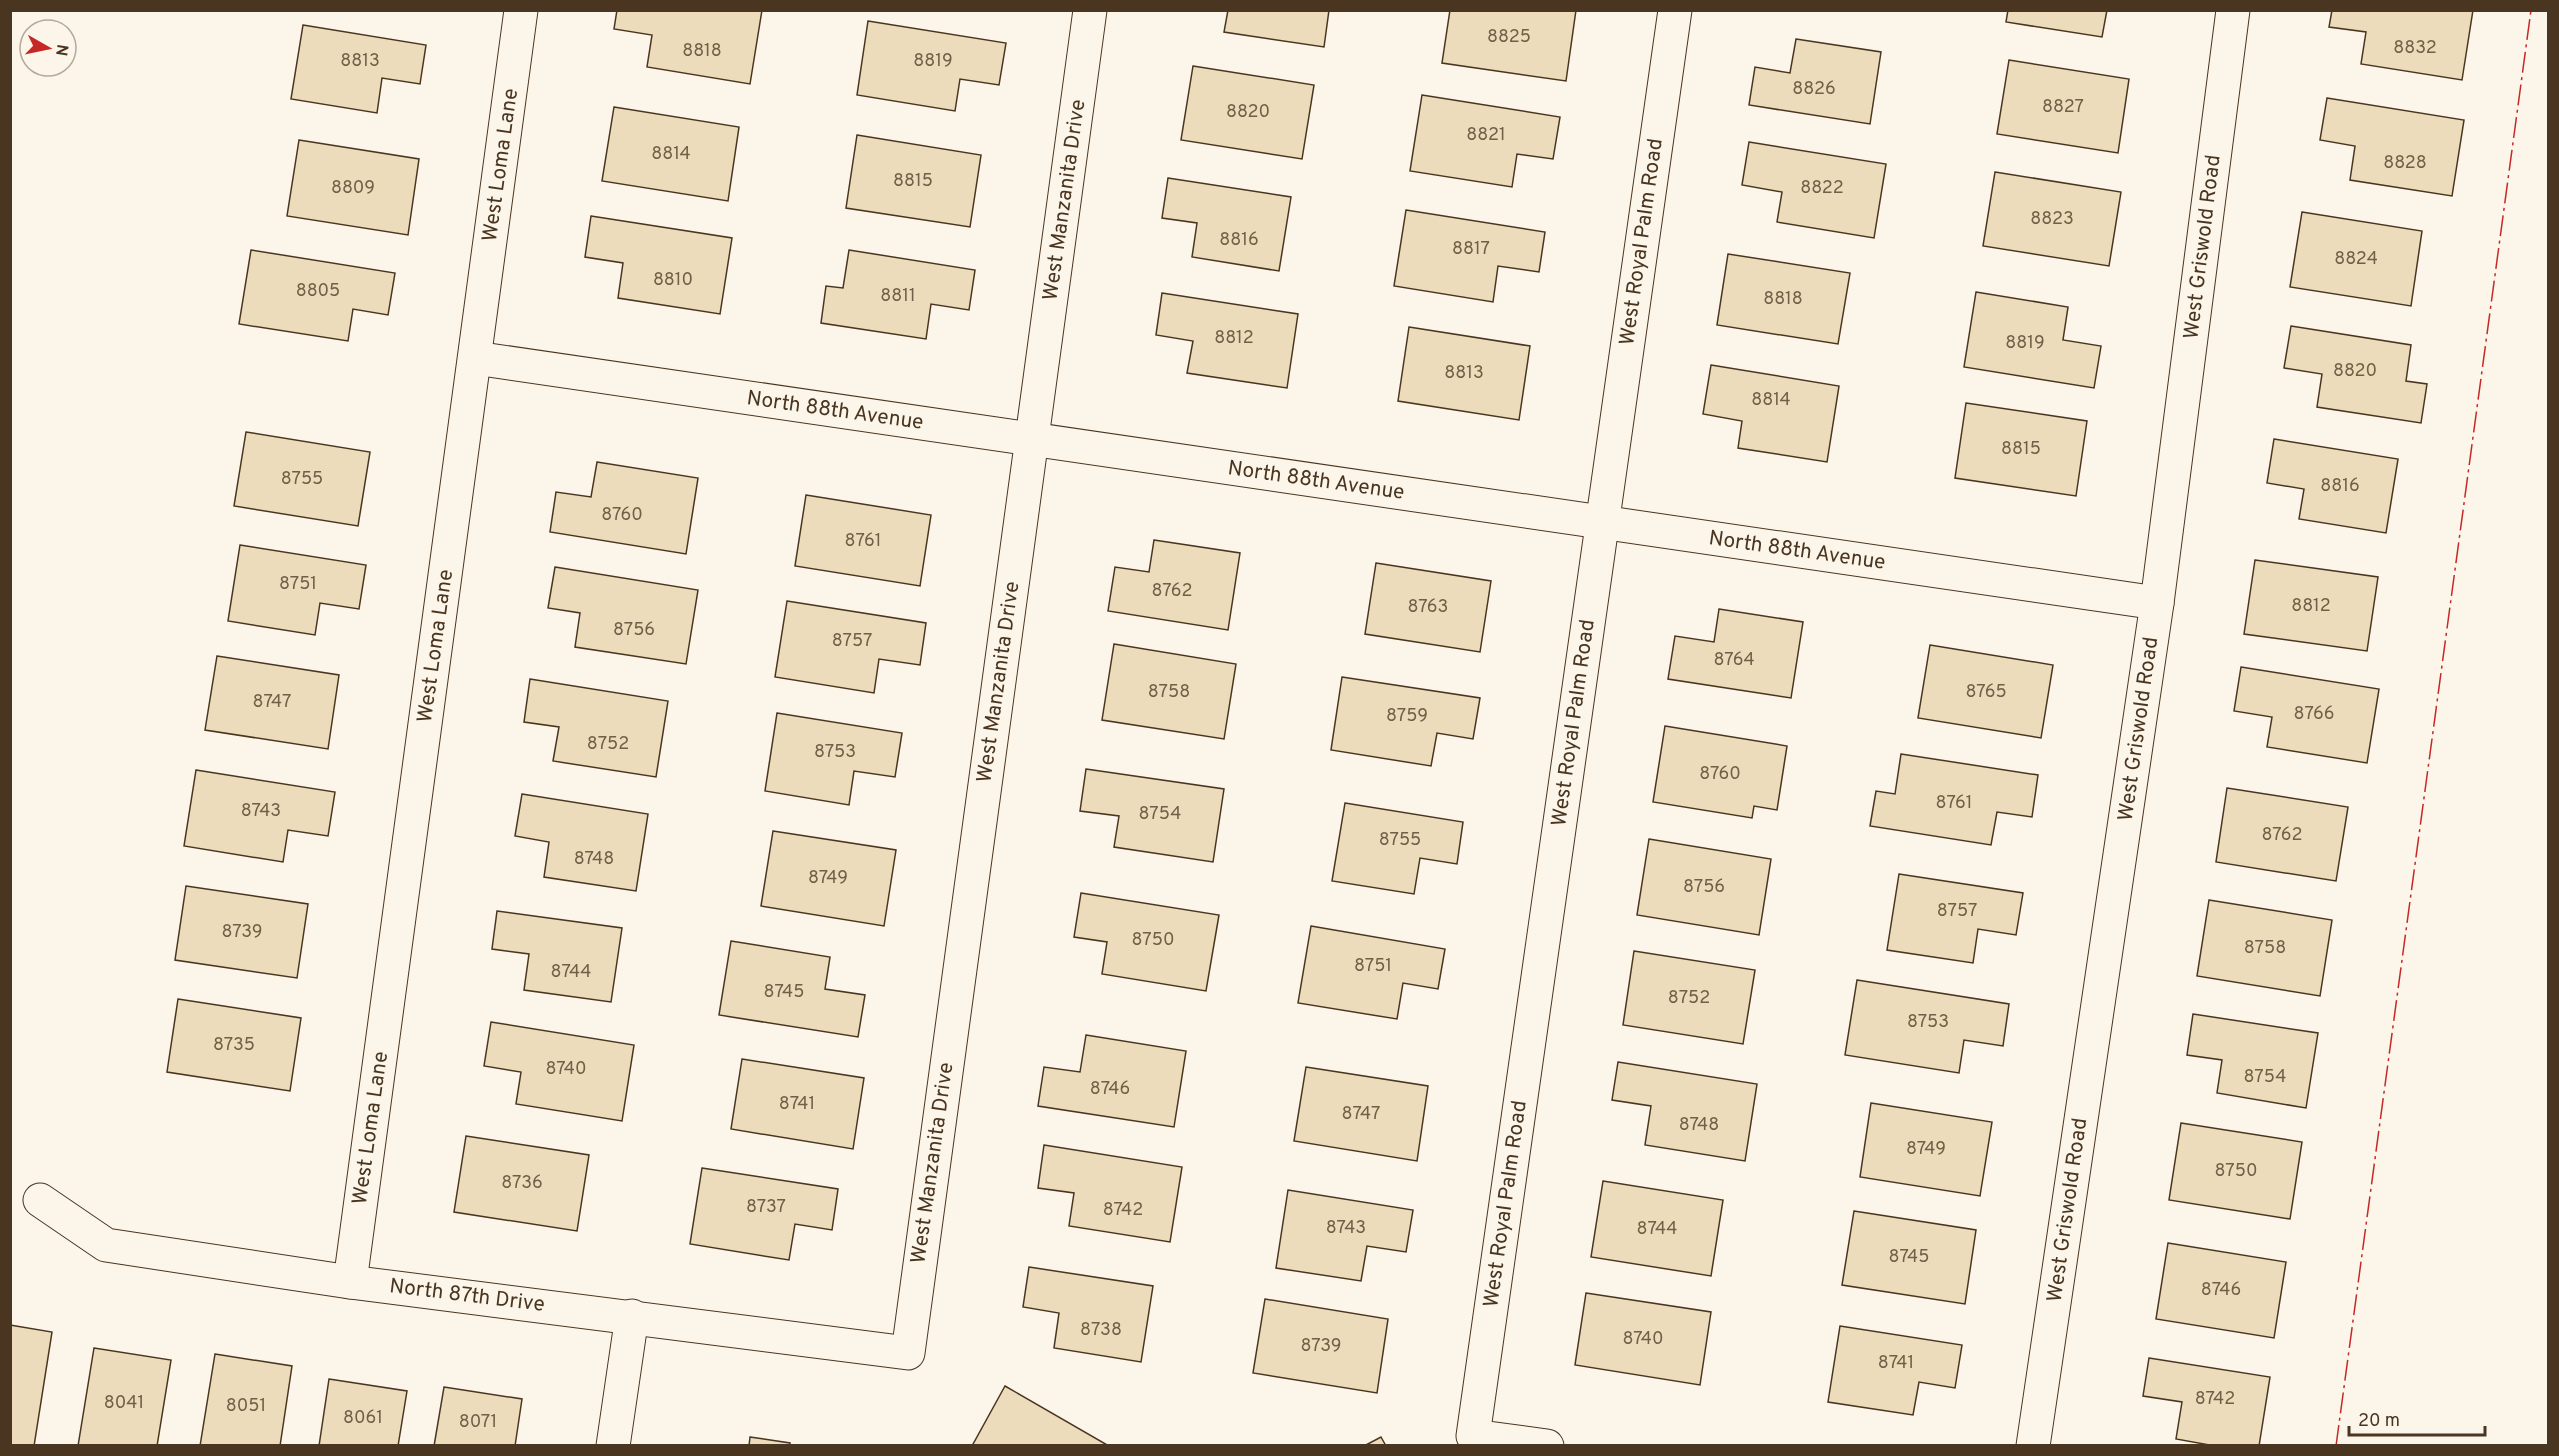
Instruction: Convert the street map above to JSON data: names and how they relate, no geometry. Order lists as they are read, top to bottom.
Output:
{
  "streets": {
    "street": [
      "West Loma Lane",
      "West Manzanita Drive",
      "West Royal Palm Road",
      "West Griswold Road",
      "North 88th Avenue",
      "North 87th Drive"
    ]
  },
  "crossings": [
    ["West Loma Lane", "North 88th Avenue"],
    ["West Loma Lane", "North 87th Drive"],
    ["West Manzanita Drive", "North 88th Avenue"],
    ["West Manzanita Drive", "North 87th Drive"],
    ["West Royal Palm Road", "North 88th Avenue"],
    ["West Griswold Road", "North 88th Avenue"]
  ],
  "house_numbers": [
    "8825",
    "8832",
    "8818",
    "8813",
    "8819",
    "8826",
    "8827",
    "8820",
    "8821",
    "8814",
    "8828",
    "8815",
    "8809",
    "8822",
    "8823",
    "8816",
    "8817",
    "8824",
    "8810",
    "8805",
    "8811",
    "8818",
    "8812",
    "8819",
    "8820",
    "8813",
    "8814",
    "8815",
    "8755",
    "8816",
    "8760",
    "8761",
    "8751",
    "8762",
    "8812",
    "8763",
    "8756",
    "8757",
    "8764",
    "8758",
    "8765",
    "8747",
    "8766",
    "8759",
    "8752",
    "8753",
    "8760",
    "8761",
    "8743",
    "8754",
    "8762",
    "8755",
    "8748",
    "8749",
    "8756",
    "8757",
    "8739",
    "8750",
    "8758",
    "8751",
    "8744",
    "8745",
    "8752",
    "8753",
    "8735",
    "8740",
    "8754",
    "8746",
    "8741",
    "8747",
    "8748",
    "8749",
    "8750",
    "8736",
    "8737",
    "8742",
    "8743",
    "8744",
    "8745",
    "8746",
    "8738",
    "8740",
    "8739",
    "8741",
    "8742",
    "8041",
    "8051",
    "8061",
    "8071"
  ],
  "scale_bar": "20 m",
  "north": "right"
}
